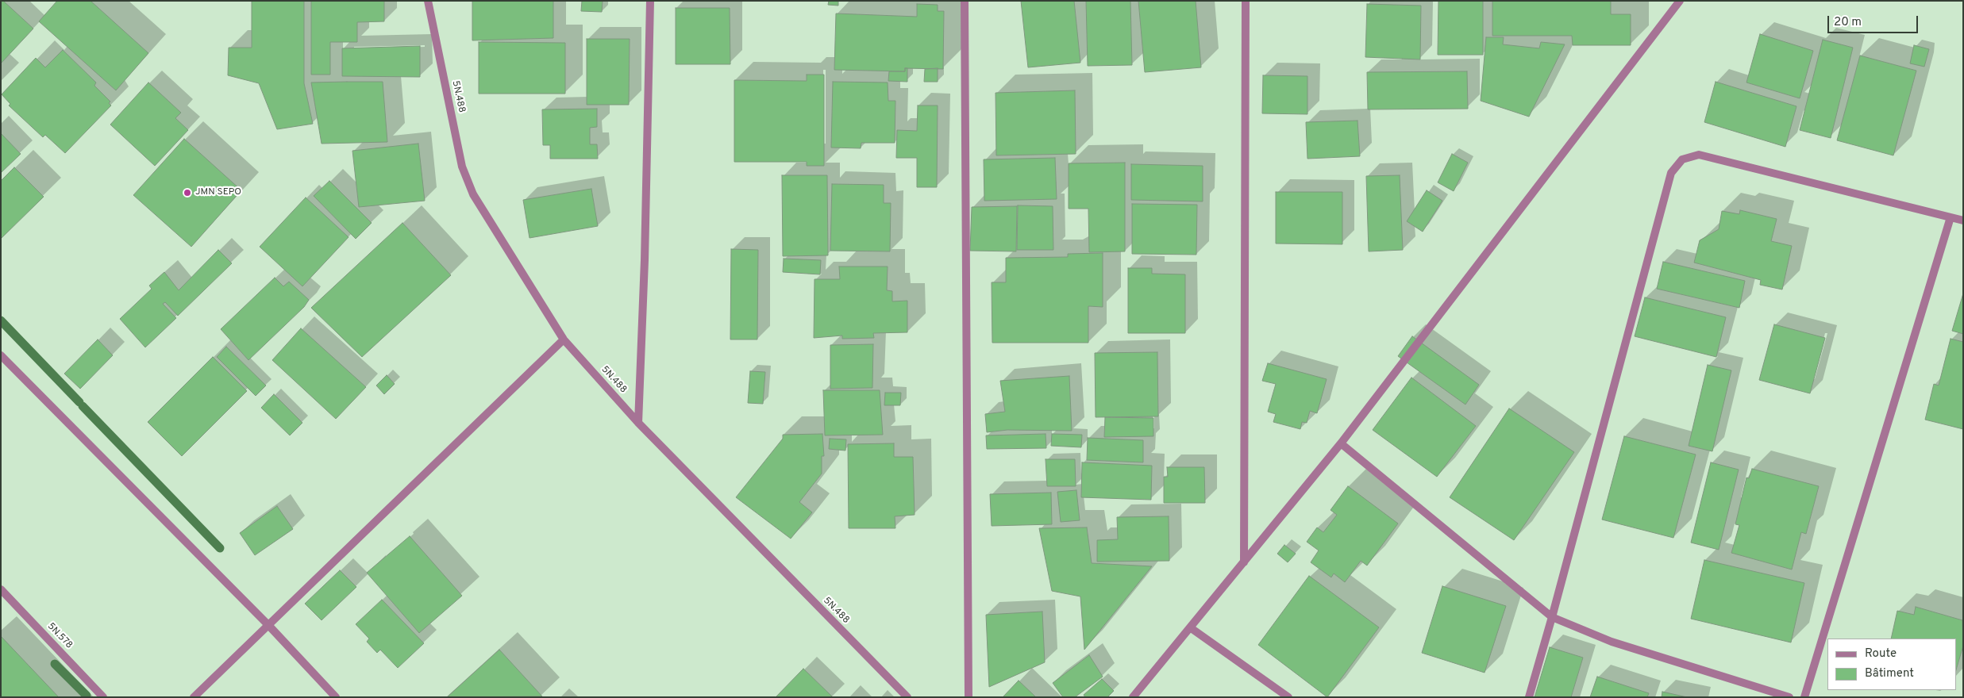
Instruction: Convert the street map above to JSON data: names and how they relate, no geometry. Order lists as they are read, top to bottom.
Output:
{
  "streets": {
    "street": ["5N.488", "5N.578"]
  },
  "places": ["JMN SEPO"],
  "legend": ["Route", "Bâtiment"],
  "scale_bar": "20 m"
}
